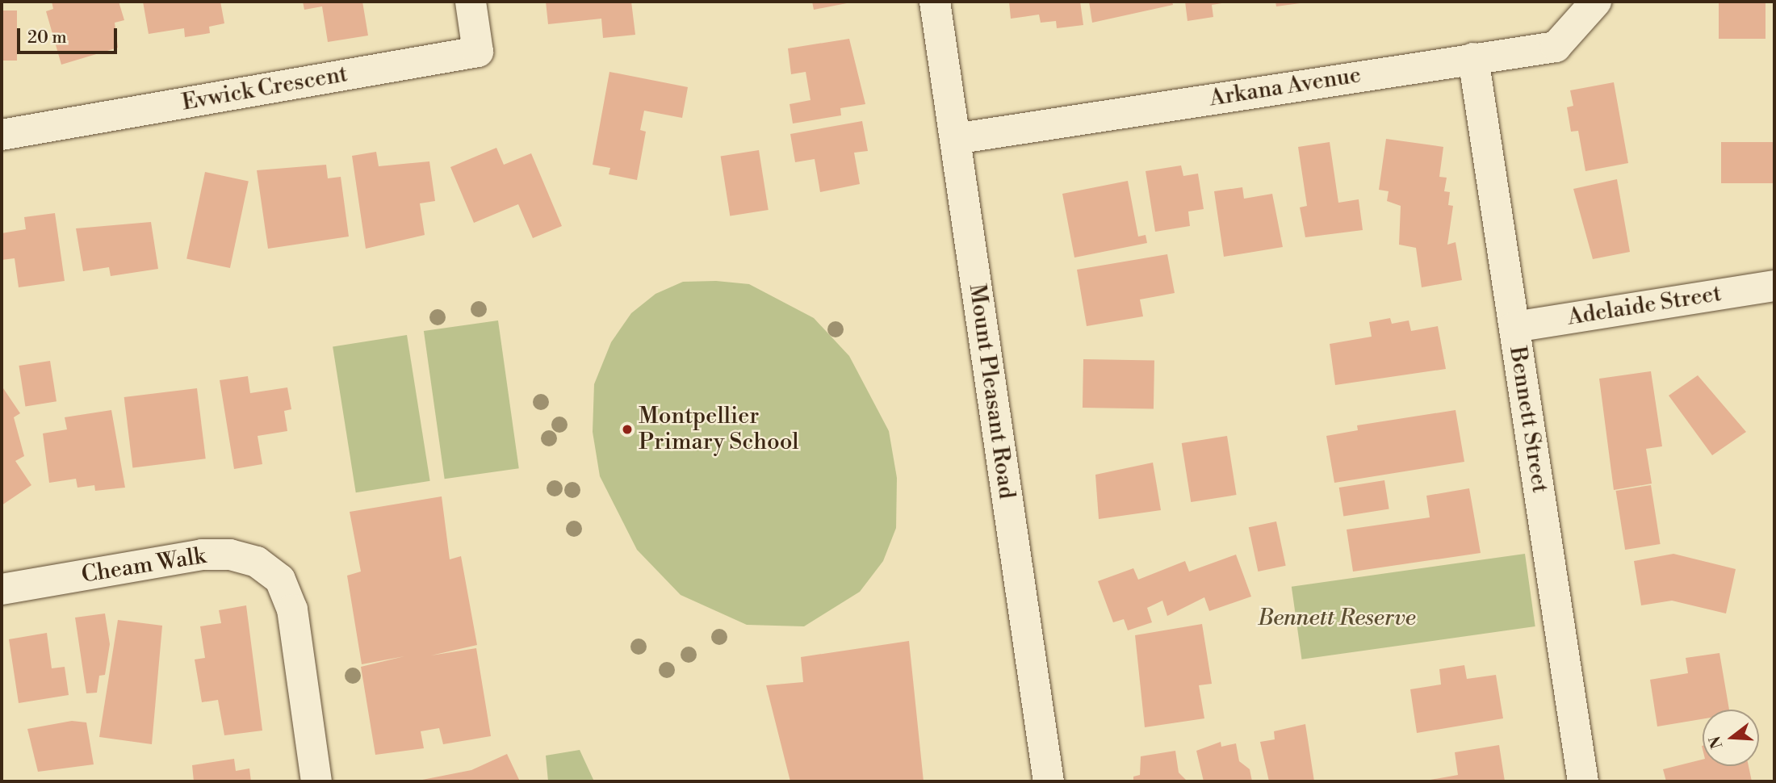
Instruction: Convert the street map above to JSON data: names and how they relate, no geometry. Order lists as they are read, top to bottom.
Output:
{
  "streets": {
    "street": [
      "Arkana Avenue",
      "Evwick Crescent",
      "Adelaide Street",
      "Mount Pleasant Road",
      "Bennett Street",
      "Cheam Walk"
    ]
  },
  "crossings": [
    ["Arkana Avenue", "Mount Pleasant Road"],
    ["Arkana Avenue", "Bennett Street"],
    ["Adelaide Street", "Bennett Street"]
  ],
  "parks": ["Bennett Reserve"],
  "places": ["Montpellier Primary School"],
  "scale_bar": "20 m",
  "north": "left"
}
